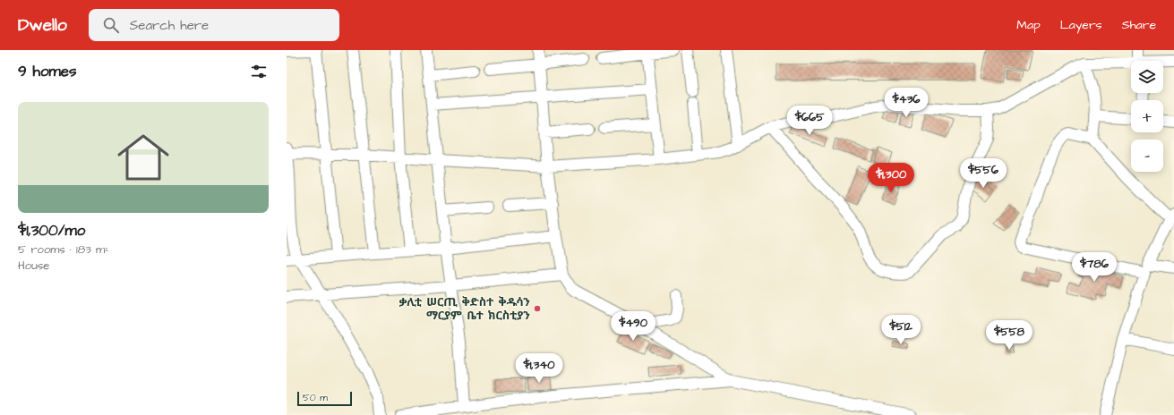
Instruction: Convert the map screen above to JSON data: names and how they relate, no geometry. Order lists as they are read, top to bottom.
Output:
{
  "places": ["ቃሊቲ ሠርጢ ቅድስተ ቅዱሳን ማርያም ቤተ ክርስቲያን"],
  "scale_bar": "50 m",
  "page": {
    "header": "Dwello",
    "search": "Search here",
    "nav": ["Map", "Layers", "Share"],
    "heading": "9 homes",
    "map_buttons": ["+", "−"],
    "price": [
      "$436",
      "$665",
      "$556",
      "$1,300",
      "$786",
      "$490",
      "$512",
      "$558",
      "$1,340"
    ],
    "list": [
      {
        "name": "$1,300/mo",
        "note": "5 rooms · 183 m² · House"
      }
    ],
    "scale": "50 m"
  }
}
